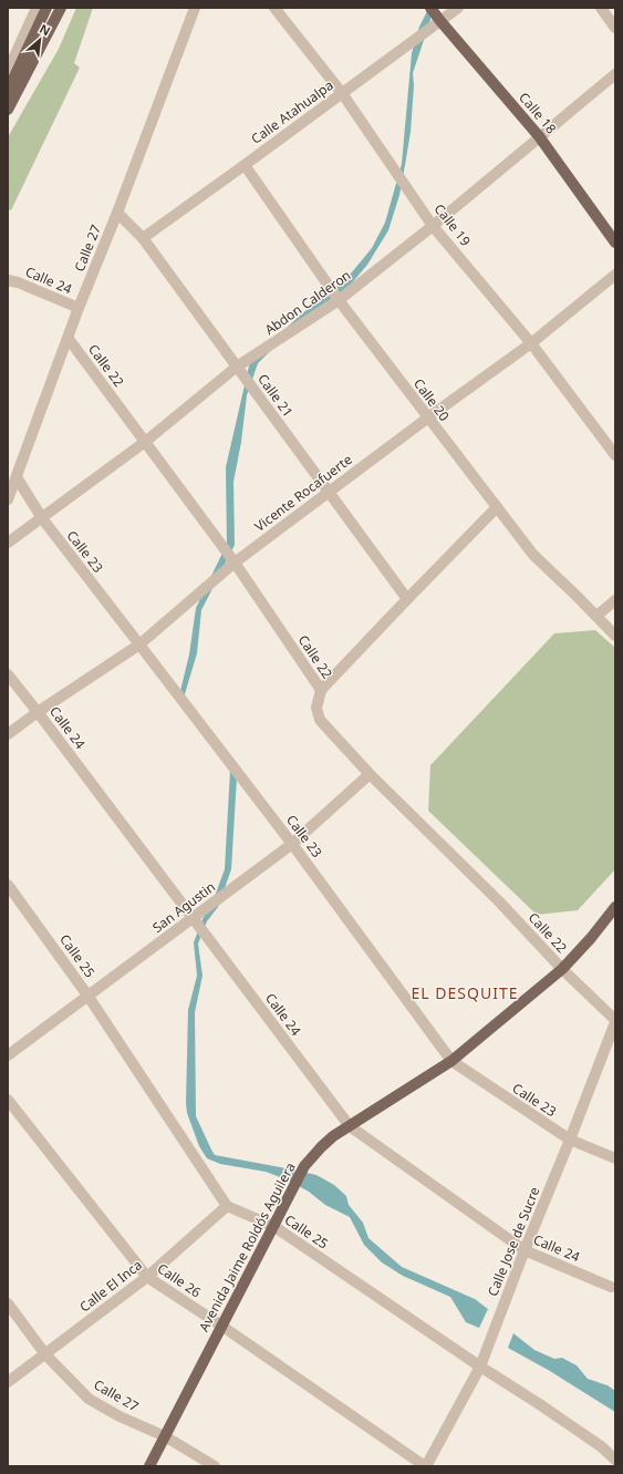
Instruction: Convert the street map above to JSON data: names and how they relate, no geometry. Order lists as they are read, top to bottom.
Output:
{
  "streets": {
    "main road": ["Calle 18", "Avenida Jaime Roldós Aguilera"],
    "street": [
      "Calle Atahualpa",
      "Calle 19",
      "Calle 27",
      "Calle 24",
      "Abdon Calderon",
      "Calle 22",
      "Calle 21",
      "Calle 20",
      "Vicente Rocafuerte",
      "Calle 23",
      "San Agustin",
      "Calle 25",
      "Calle Jose de Sucre",
      "Calle 26",
      "Calle El Inca"
    ]
  },
  "crossings": [
    ["Calle Atahualpa", "Calle 18"],
    ["Calle Atahualpa", "Calle 19"],
    ["Calle Atahualpa", "Calle 21"],
    ["Calle Atahualpa", "Calle 20"],
    ["Calle 18", "Abdon Calderon"],
    ["Calle 19", "Abdon Calderon"],
    ["Calle 19", "Vicente Rocafuerte"],
    ["Calle 27", "Calle 24"],
    ["Calle 27", "Calle 22"],
    ["Calle 27", "Calle 21"],
    ["Calle 27", "Calle 23"],
    ["Calle 27", "Avenida Jaime Roldós Aguilera"],
    ["Calle 27", "Calle El Inca"],
    ["Calle 24", "Vicente Rocafuerte"],
    ["Calle 24", "San Agustin"],
    ["Calle 24", "Calle Jose de Sucre"],
    ["Calle 24", "Avenida Jaime Roldós Aguilera"],
    ["Abdon Calderon", "Calle 22"],
    ["Abdon Calderon", "Calle 21"],
    ["Abdon Calderon", "Calle 20"],
    ["Abdon Calderon", "Calle 23"],
    ["Calle 22", "Vicente Rocafuerte"],
    ["Calle 22", "San Agustin"],
    ["Calle 22", "Calle Jose de Sucre"],
    ["Calle 22", "Avenida Jaime Roldós Aguilera"],
    ["Calle 21", "Vicente Rocafuerte"],
    ["Calle 20", "Vicente Rocafuerte"],
    ["Vicente Rocafuerte", "Calle 23"],
    ["Calle 23", "San Agustin"],
    ["Calle 23", "Calle Jose de Sucre"],
    ["Calle 23", "Avenida Jaime Roldós Aguilera"],
    ["San Agustin", "Calle 25"],
    ["Calle 25", "Calle Jose de Sucre"],
    ["Calle 25", "Avenida Jaime Roldós Aguilera"],
    ["Calle 25", "Calle El Inca"],
    ["Calle Jose de Sucre", "Calle 26"],
    ["Avenida Jaime Roldós Aguilera", "Calle 26"],
    ["Calle 26", "Calle El Inca"]
  ],
  "districts": ["EL DESQUITE"],
  "north": "top right"
}
